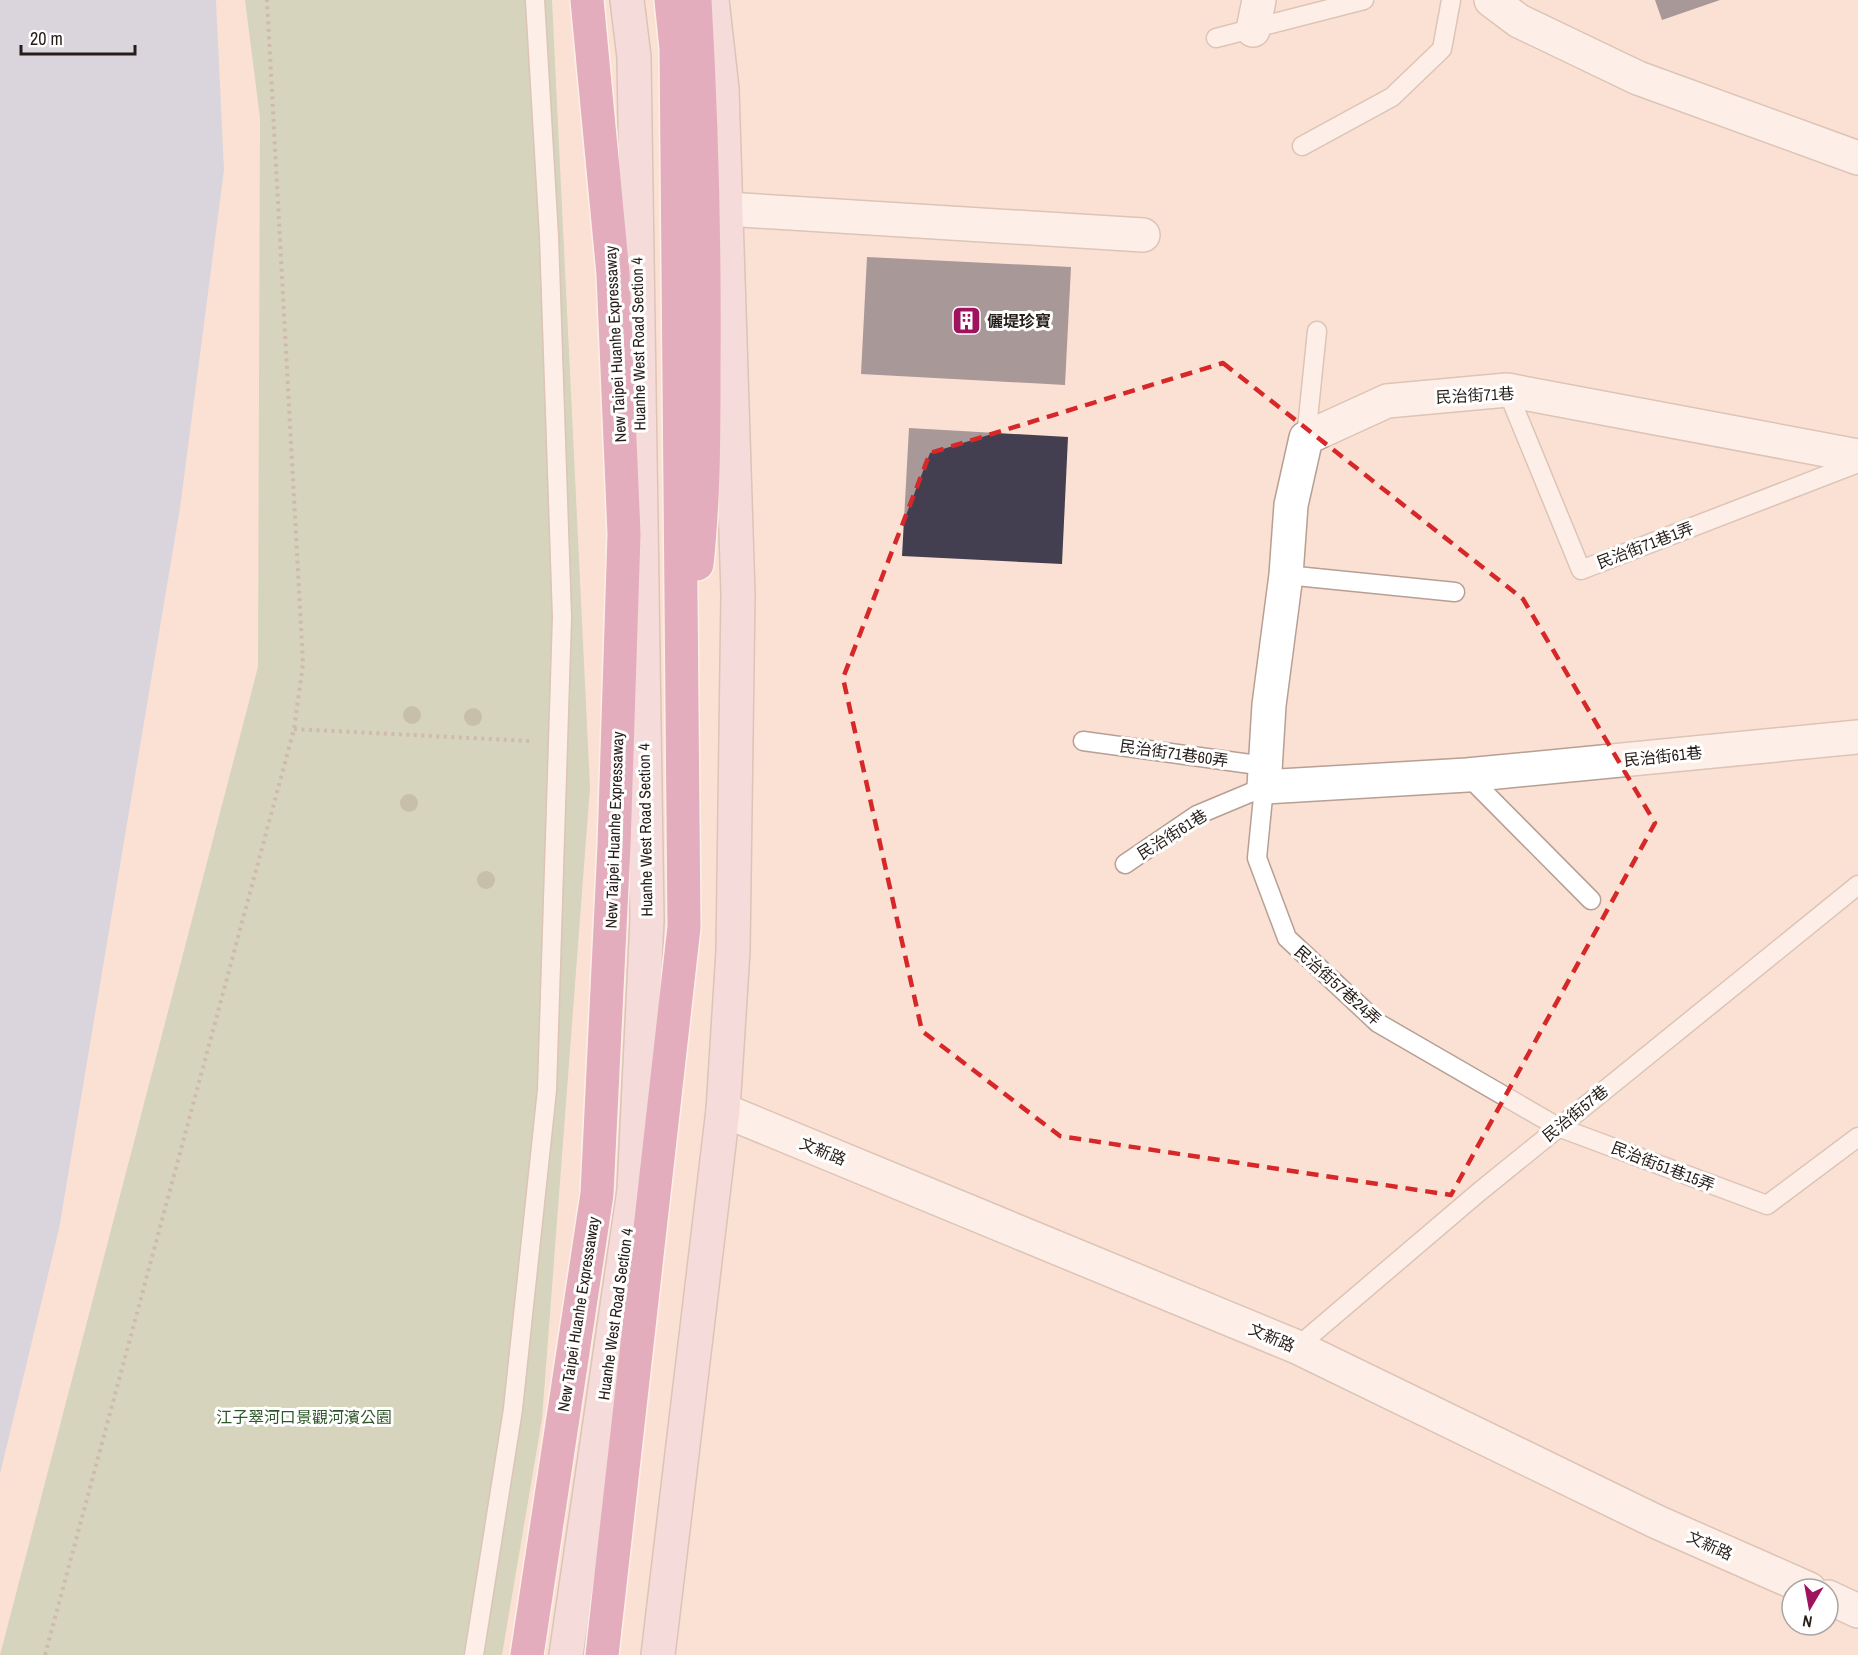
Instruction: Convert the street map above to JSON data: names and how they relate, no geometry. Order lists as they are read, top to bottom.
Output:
{
  "streets": {
    "highway": ["New Taipei Huanhe Expressaway"],
    "main road": ["Huanhe West Road Section 4"],
    "street": ["民治街71巷", "民治街61巷", "文新路"],
    "lane": [
      "民治街71巷1弄",
      "民治街71巷60弄",
      "民治街57巷24弄",
      "民治街57巷",
      "民治街51巷15弄"
    ]
  },
  "crossings": [
    ["民治街71巷", "民治街71巷1弄"],
    ["民治街71巷60弄", "民治街61巷"],
    ["民治街71巷60弄", "民治街57巷24弄"],
    ["民治街61巷", "民治街57巷24弄"],
    ["民治街57巷24弄", "民治街57巷"],
    ["民治街57巷24弄", "民治街51巷15弄"],
    ["民治街57巷", "文新路"],
    ["民治街57巷", "民治街51巷15弄"]
  ],
  "parks": ["江子翠河口景觀河濱公園"],
  "places": {
    "building": ["儷堤珍寶"]
  },
  "scale_bar": "20 m",
  "north": "bottom"
}
